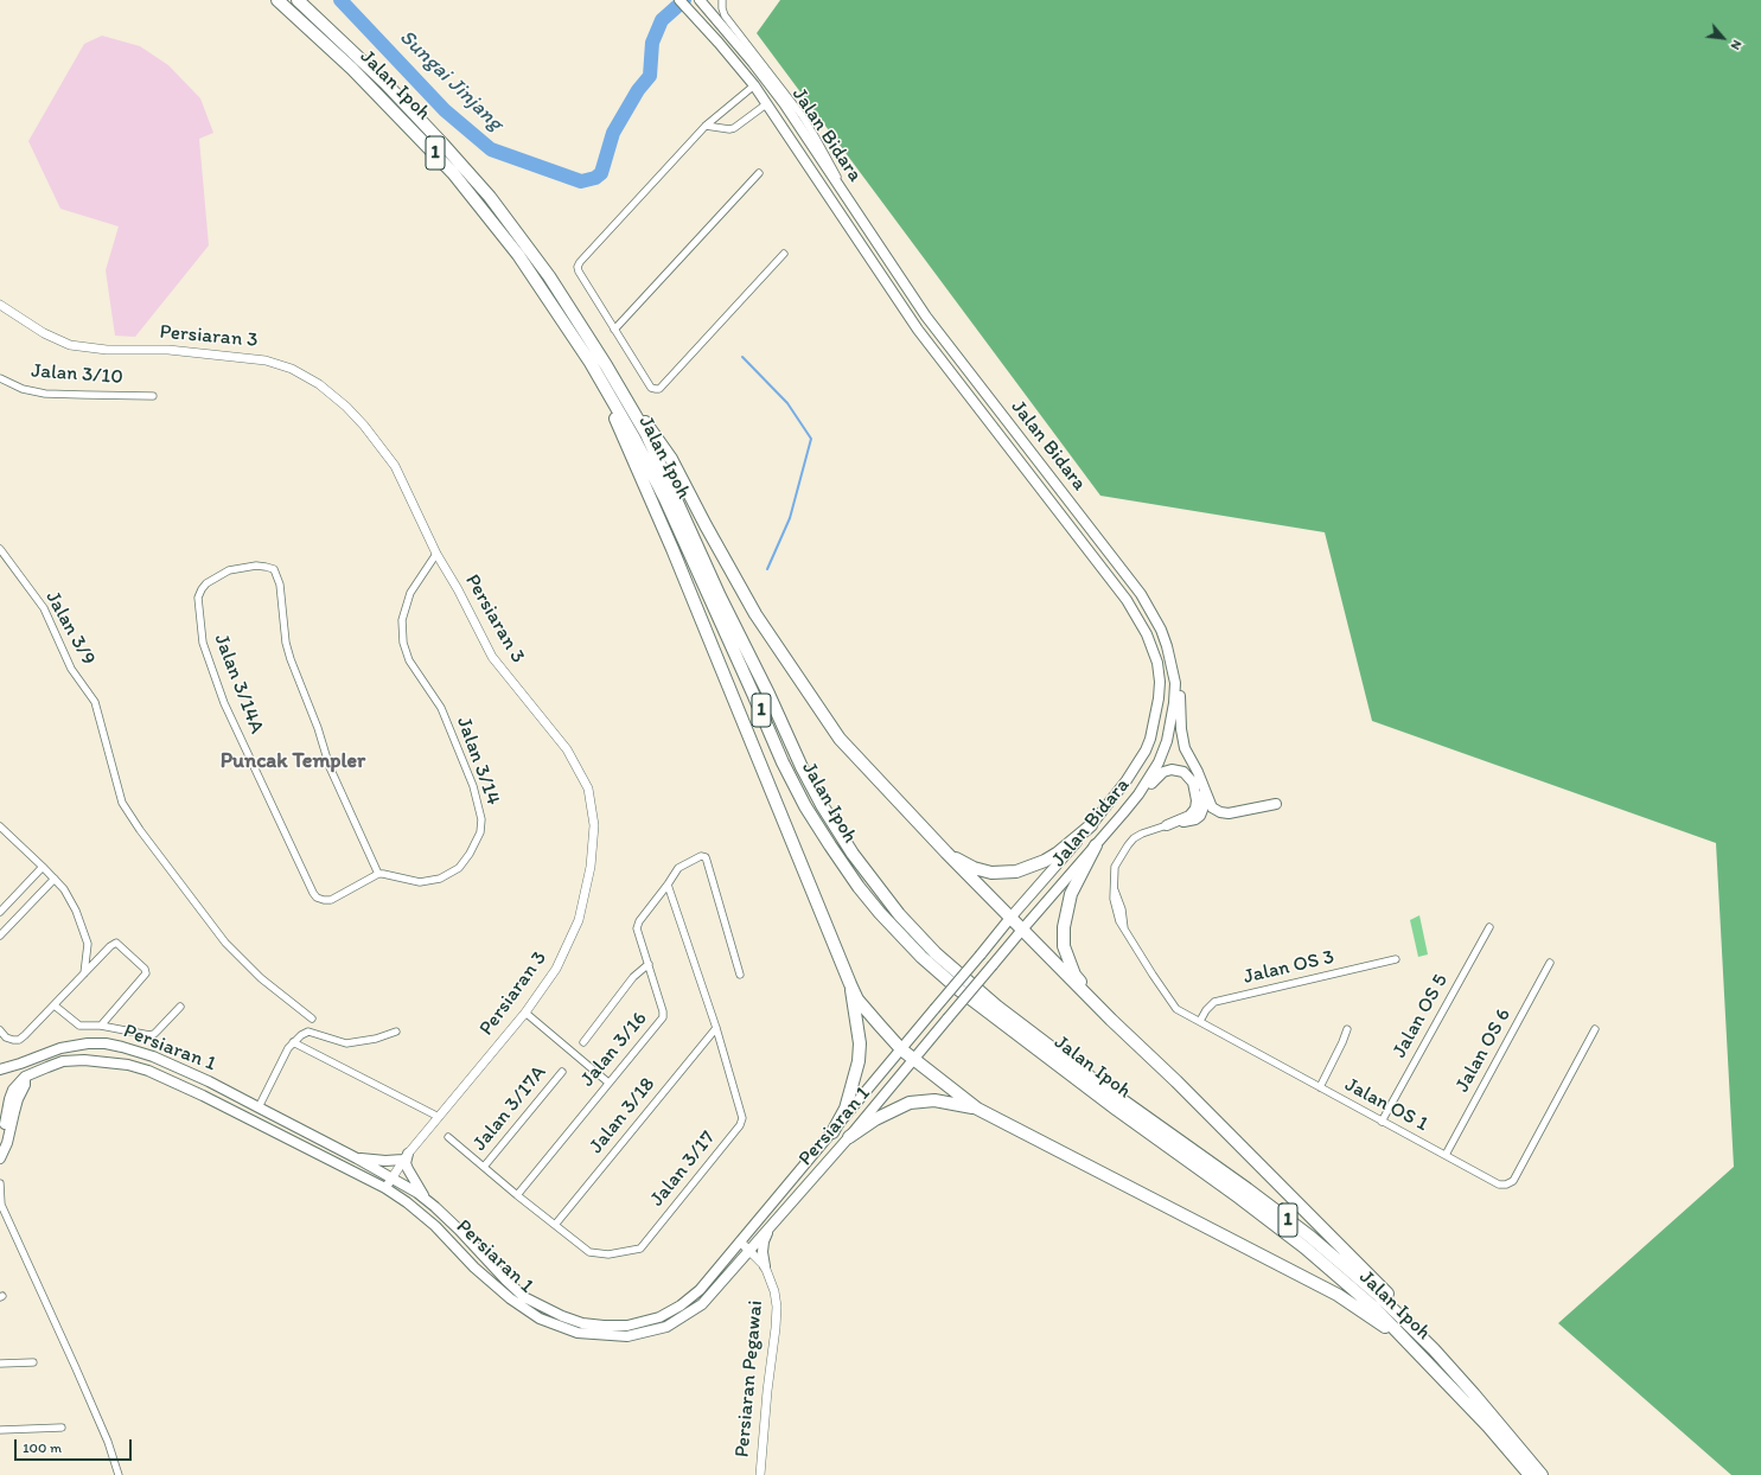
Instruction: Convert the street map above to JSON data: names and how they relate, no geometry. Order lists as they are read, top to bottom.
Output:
{
  "streets": {
    "highway": ["Jalan Ipoh", "1"],
    "main road": ["Jalan Bidara", "Persiaran 1"],
    "street": [
      "Persiaran 3",
      "Jalan 3/10",
      "Jalan 3/9",
      "Jalan 3/14A",
      "Jalan 3/14",
      "Jalan OS 3",
      "Jalan OS 5",
      "Jalan 3/16",
      "Jalan OS 6",
      "Jalan OS 1",
      "Jalan 3/17A",
      "Jalan 3/18",
      "Jalan 3/17",
      "Persiaran Pegawai"
    ]
  },
  "crossings": [
    ["Jalan Bidara", "Persiaran 1"],
    ["Persiaran 3", "Jalan 3/14"],
    ["Persiaran 3", "Persiaran 1"],
    ["Jalan 3/14A", "Jalan 3/14"],
    ["Jalan OS 3", "Jalan OS 1"],
    ["Jalan OS 5", "Jalan OS 1"],
    ["Persiaran 1", "Persiaran Pegawai"],
    ["Jalan 3/16", "Jalan 3/17"],
    ["Jalan OS 6", "Jalan OS 1"],
    ["Jalan 3/17A", "Jalan 3/17"],
    ["Jalan 3/18", "Jalan 3/17"]
  ],
  "districts": ["Puncak Templer"],
  "water": ["Sungai Jinjang"],
  "scale_bar": "100 m",
  "north": "bottom right"
}
